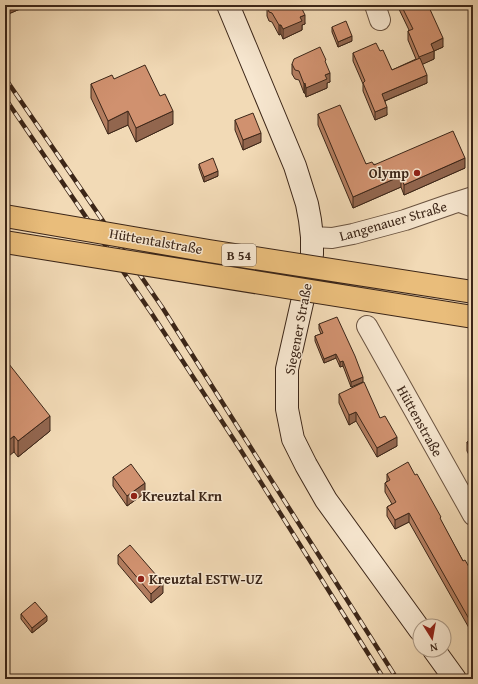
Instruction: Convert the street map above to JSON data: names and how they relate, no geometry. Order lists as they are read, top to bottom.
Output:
{
  "streets": {
    "highway": ["Hüttentalstraße", "B 54"],
    "main road": ["Siegener Straße"],
    "street": ["Langenauer Straße", "Hüttenstraße"]
  },
  "crossings": [
    ["Langenauer Straße", "Siegener Straße"]
  ],
  "places": ["Olymp", "Kreuztal Krn", "Kreuztal ESTW-UZ"],
  "north": "bottom"
}
